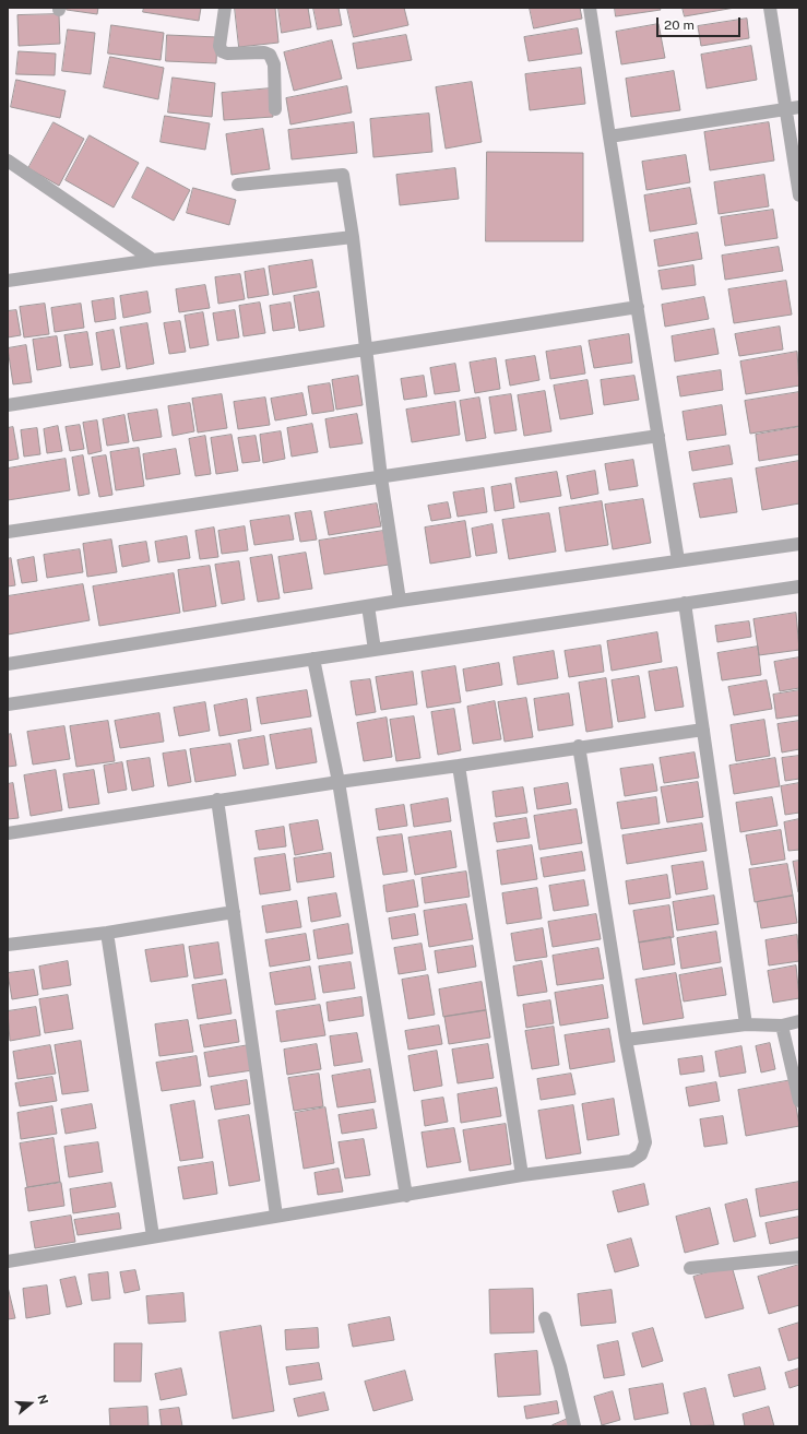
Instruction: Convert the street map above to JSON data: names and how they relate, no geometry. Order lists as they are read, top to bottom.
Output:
{
  "scale_bar": "20 m",
  "north": "right"
}
